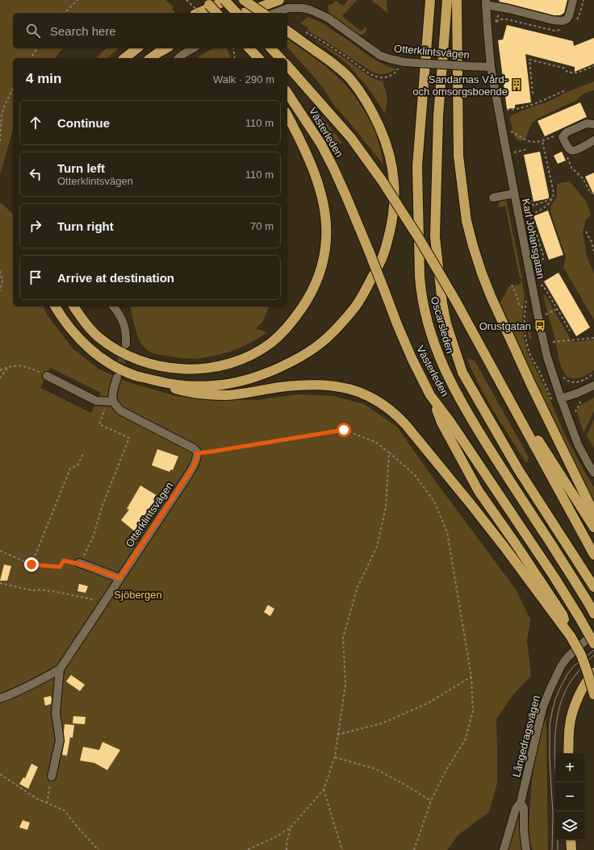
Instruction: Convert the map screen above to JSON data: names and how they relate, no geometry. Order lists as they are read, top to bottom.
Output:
{
  "streets": {
    "highway": ["Västerleden", "Oscarsleden"],
    "street": ["Otterklintsvägen", "Karl Johansgatan", "Långedragsvägen"]
  },
  "crossings": [
    ["Otterklintsvägen", "Karl Johansgatan"]
  ],
  "parks": ["Sjöbergen"],
  "places": {
    "building": ["Sandarnas Vård- och omsorgsboende"],
    "bus stop": ["Orustgatan"]
  },
  "page": {
    "search": "Search here",
    "heading": ["4 min", "Walk · 290 m"],
    "list": [
      ["Continue", "110 m"],
      ["Turn left", "Otterklintsvägen", "110 m"],
      ["Turn right", "70 m"],
      "Arrive at destination"
    ],
    "map_buttons": ["+", "−"]
  }
}
